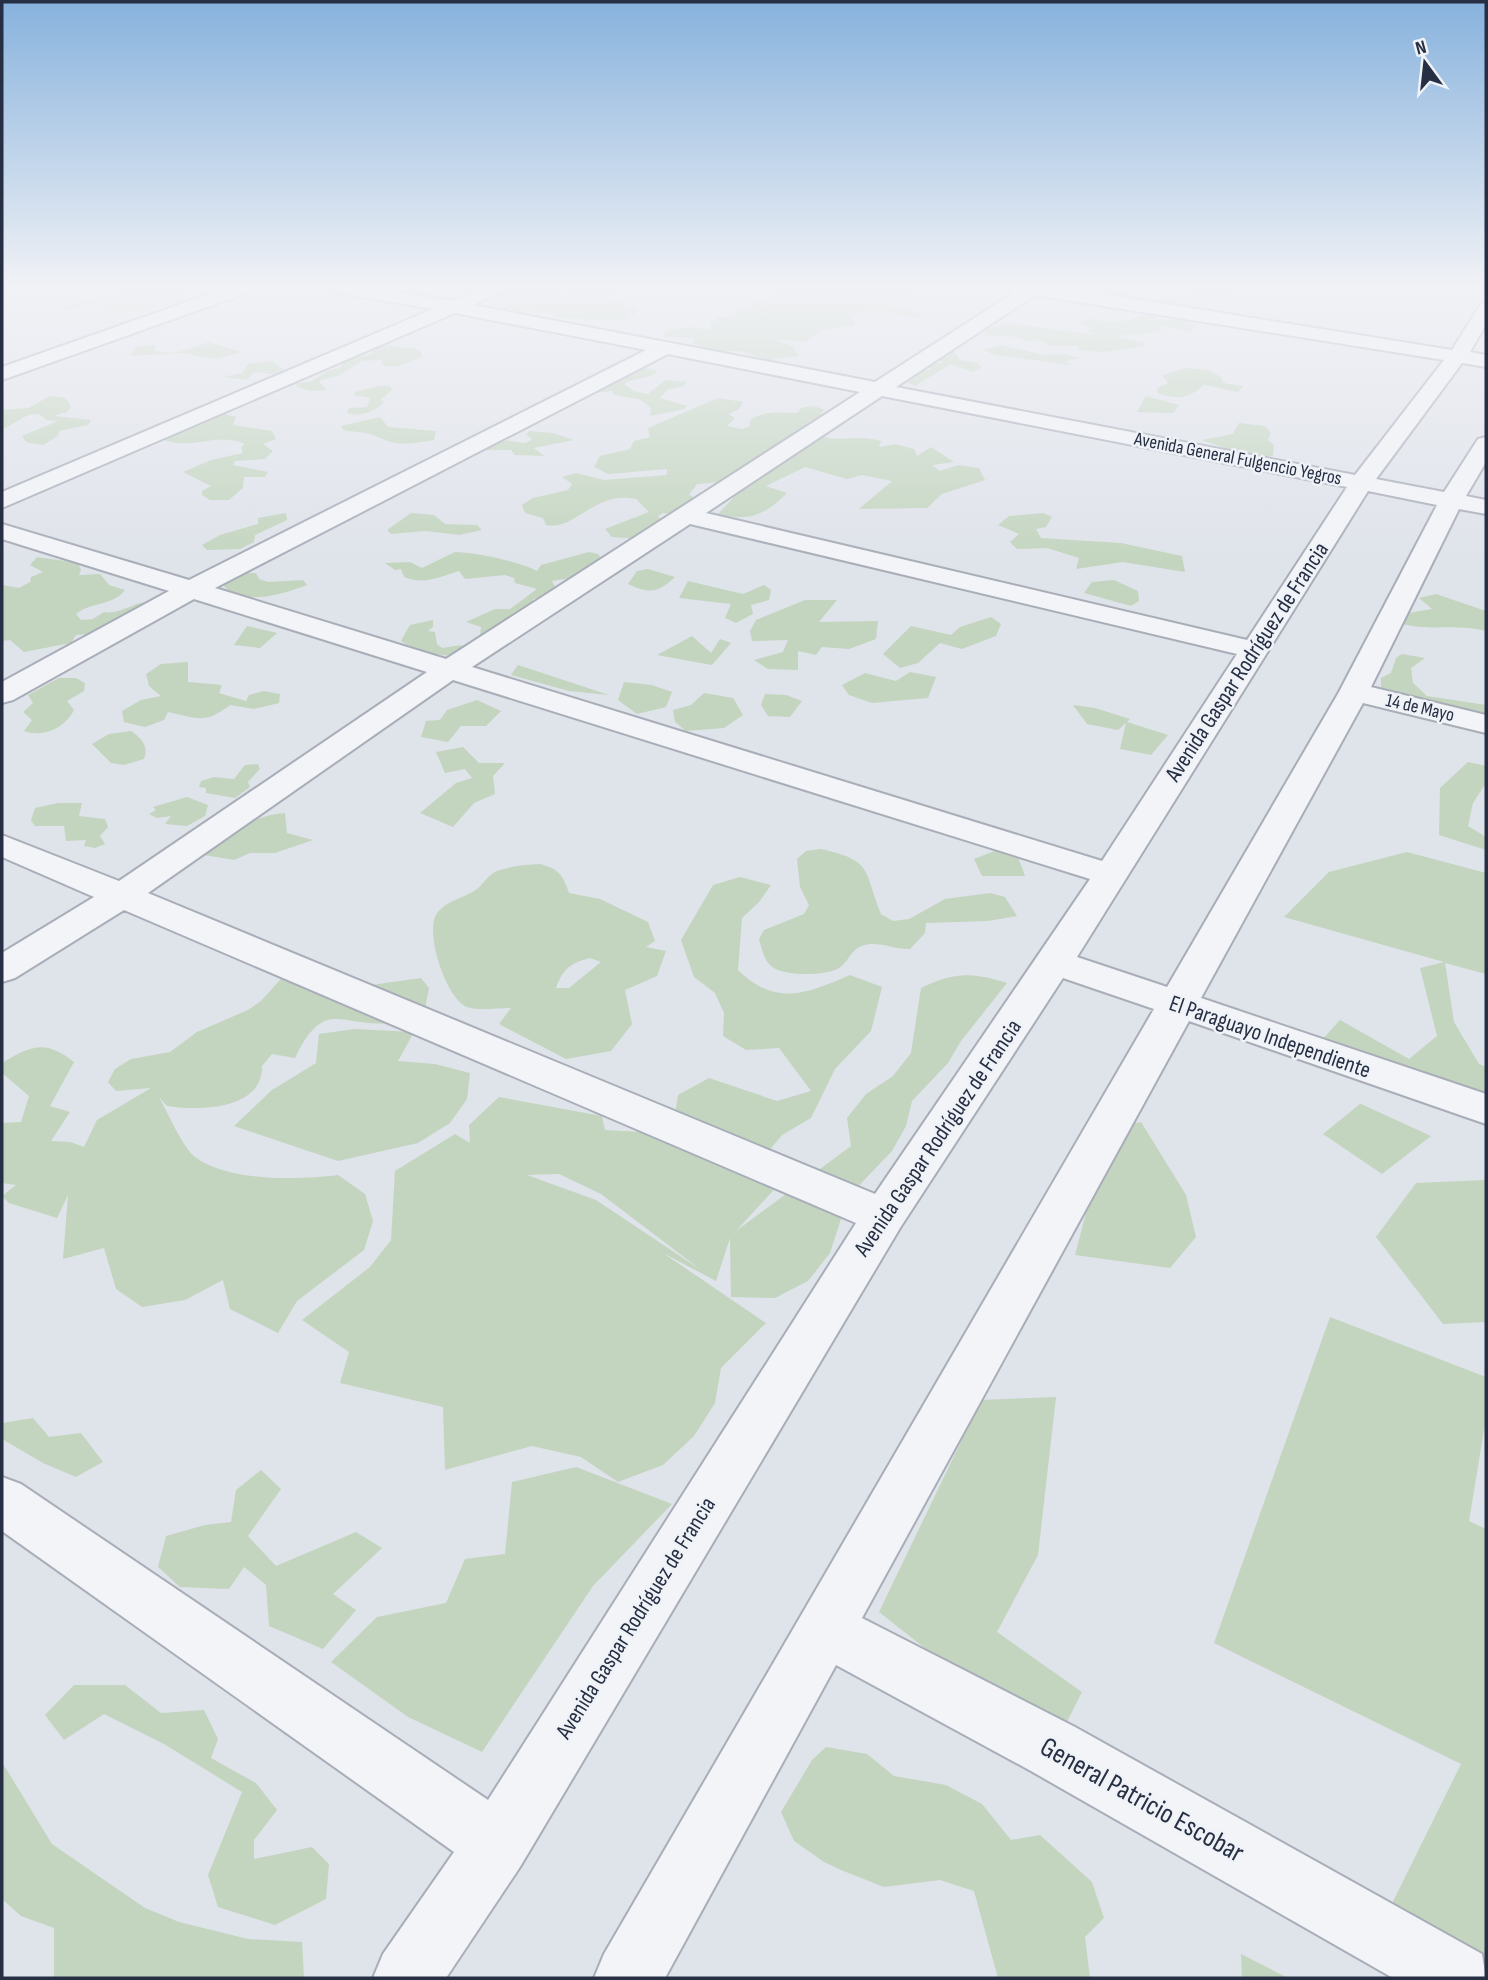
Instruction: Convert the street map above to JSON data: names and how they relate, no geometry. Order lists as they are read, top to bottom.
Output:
{
  "streets": {
    "street": [
      "Avenida General Fulgencio Yegros",
      "Avenida Gaspar Rodríguez de Francia",
      "14 de Mayo",
      "El Paraguayo Independiente",
      "General Patricio Escobar"
    ]
  },
  "crossings": [
    ["Avenida General Fulgencio Yegros", "Avenida Gaspar Rodríguez de Francia"],
    ["Avenida Gaspar Rodríguez de Francia", "El Paraguayo Independiente"]
  ],
  "north": "top"
}
